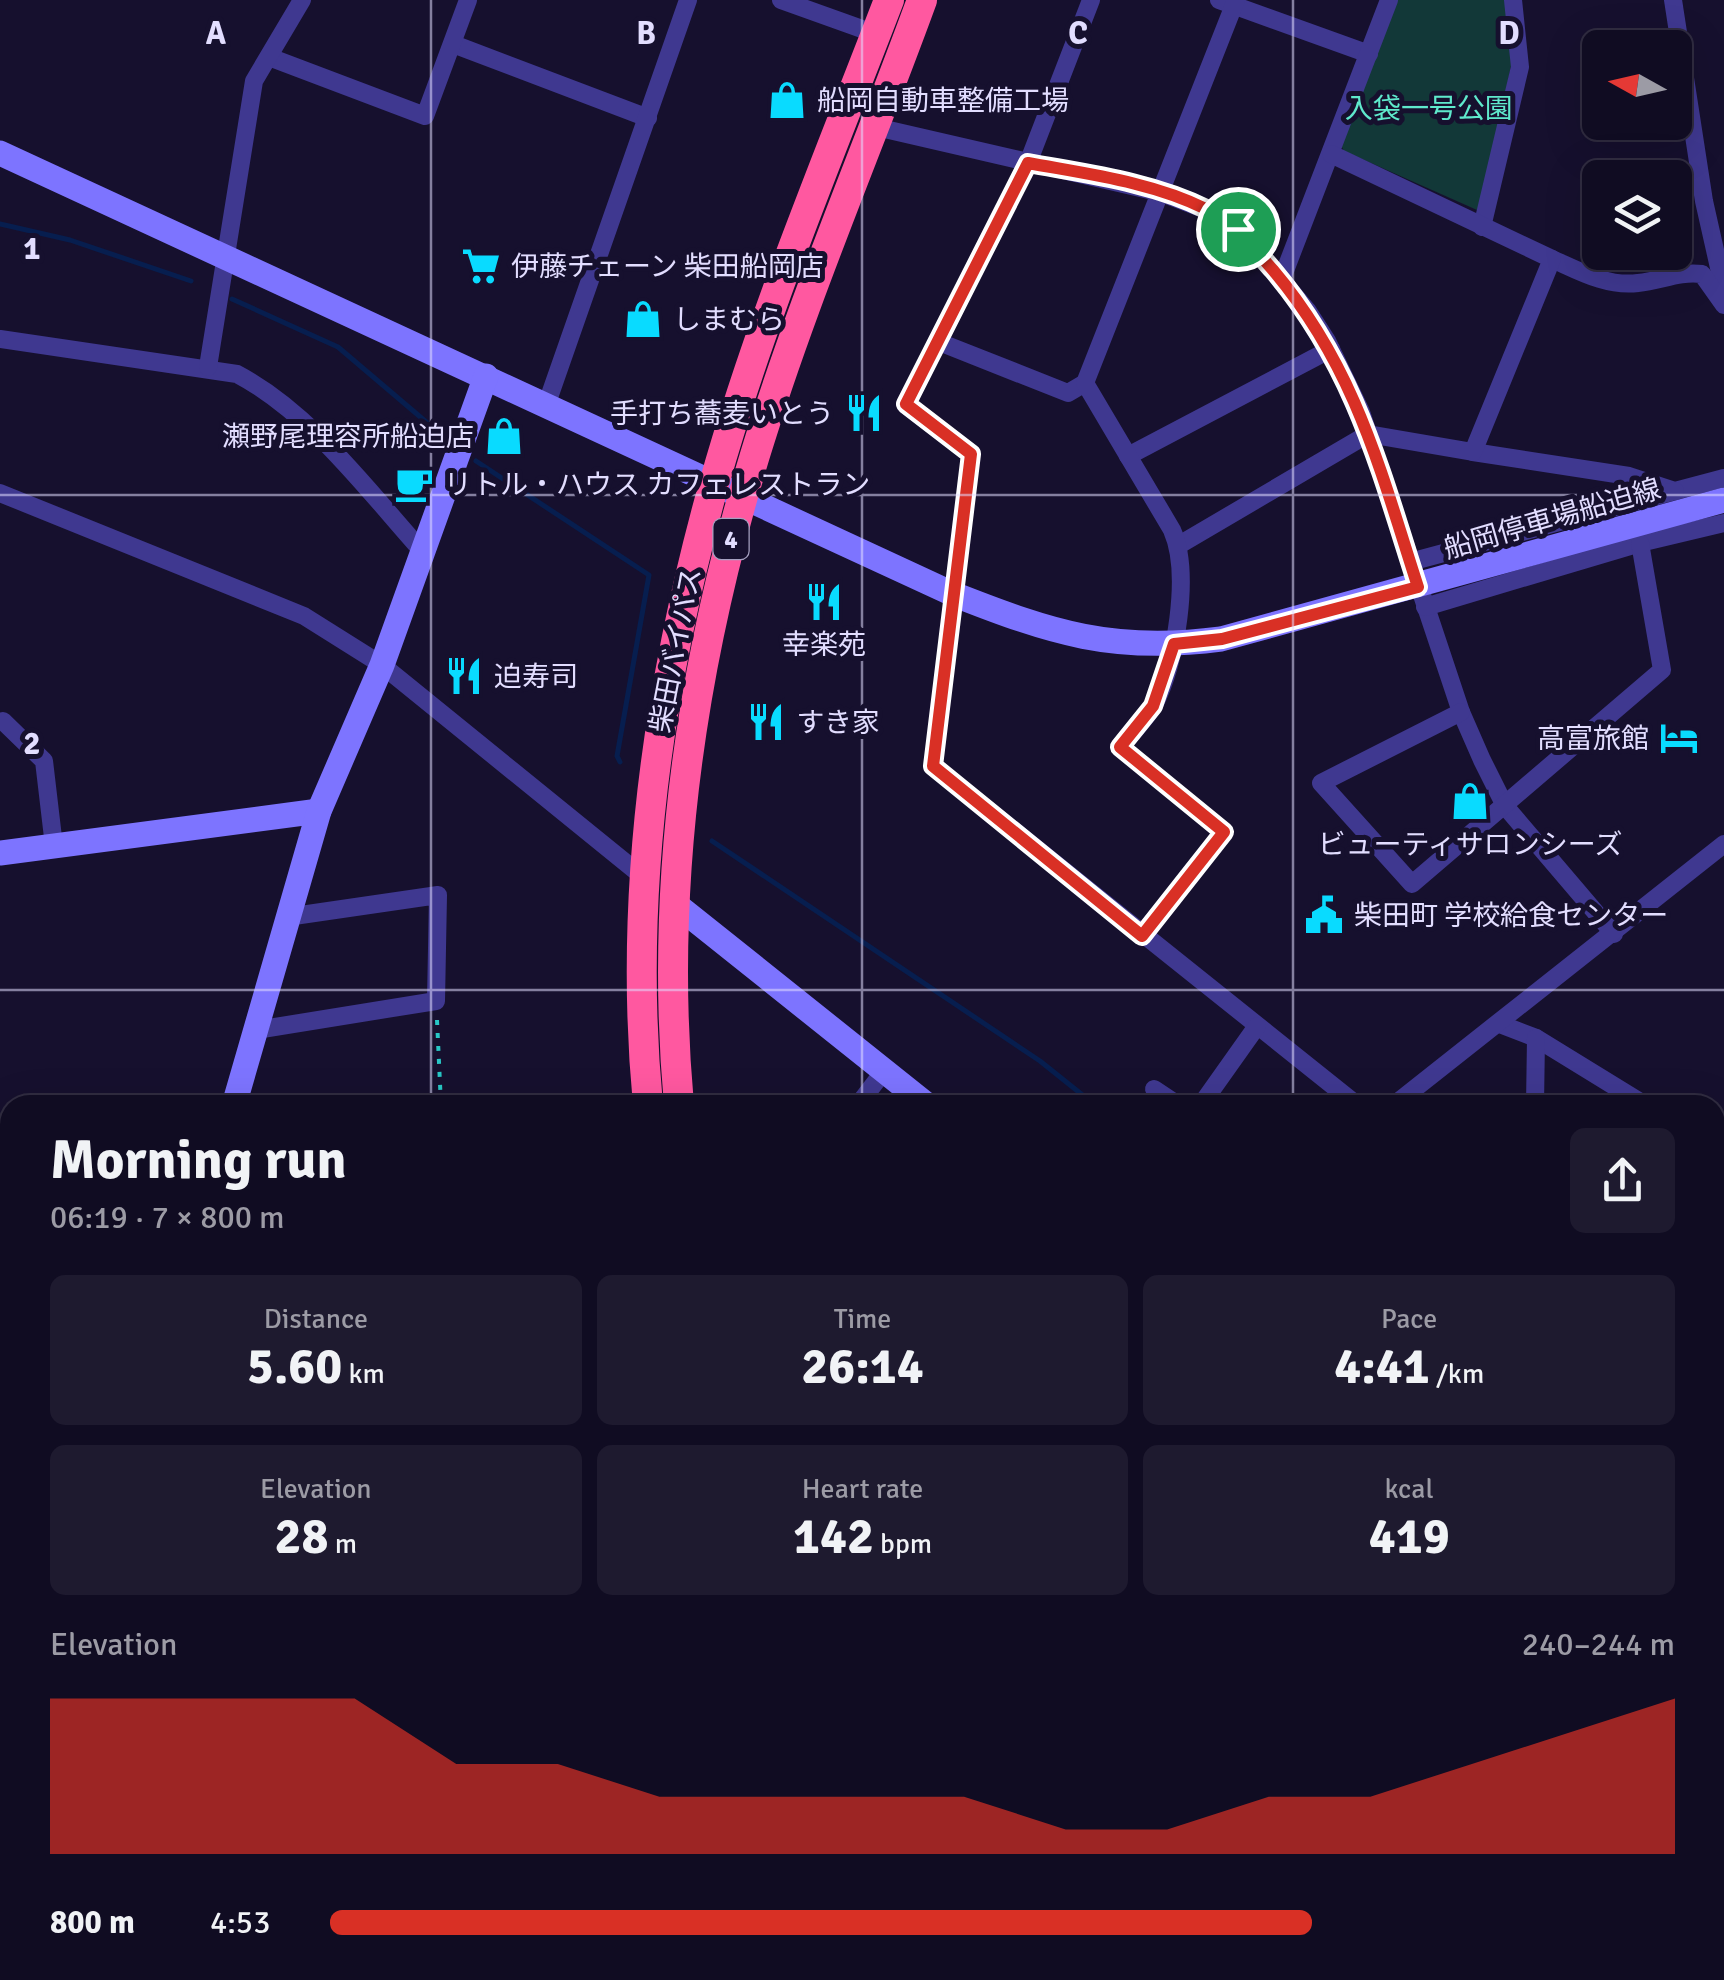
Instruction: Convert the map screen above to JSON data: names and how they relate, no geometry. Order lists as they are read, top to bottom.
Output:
{
  "streets": {
    "highway": ["4", "柴田バイパス"],
    "street": ["船岡停車場船迫線"]
  },
  "crossings": [
    ["船岡停車場船迫線", "柴田バイパス"]
  ],
  "parks": ["入袋一号公園"],
  "places": {
    "shop": [
      "船岡自動車整備工場",
      "しまむら",
      "瀬野尾理容所船迫店",
      "ビューティサロンシーズ"
    ],
    "supermarket": ["伊藤チェーン 柴田船岡店"],
    "restaurant": [
      "手打ち蕎麦いとう",
      "幸楽苑",
      "迫寿司",
      "すき家"
    ],
    "cafe": ["リトル・ハウス カフェレストラン"],
    "hotel": ["高富旅館"],
    "public building": ["柴田町 学校給食センター"]
  },
  "north": "left",
  "page": {
    "heading": ["Morning run", "06:19 · 7 × 800 m"],
    "stats": [
      ["Distance", "5.60 km"],
      ["Time", "26:14"],
      ["Pace", "4:41 /km"],
      ["Elevation", "28 m"],
      ["Heart rate", "142 bpm"],
      ["kcal", "419"]
    ],
    "chart": ["Elevation", "240–244 m"],
    "list": [
      {
        "name": "800 m",
        "note": "4:53"
      }
    ]
  },
  "grid": {
    "columns": [
      "A",
      "B",
      "C",
      "D"
    ],
    "rows": ["1", "2"]
  }
}
